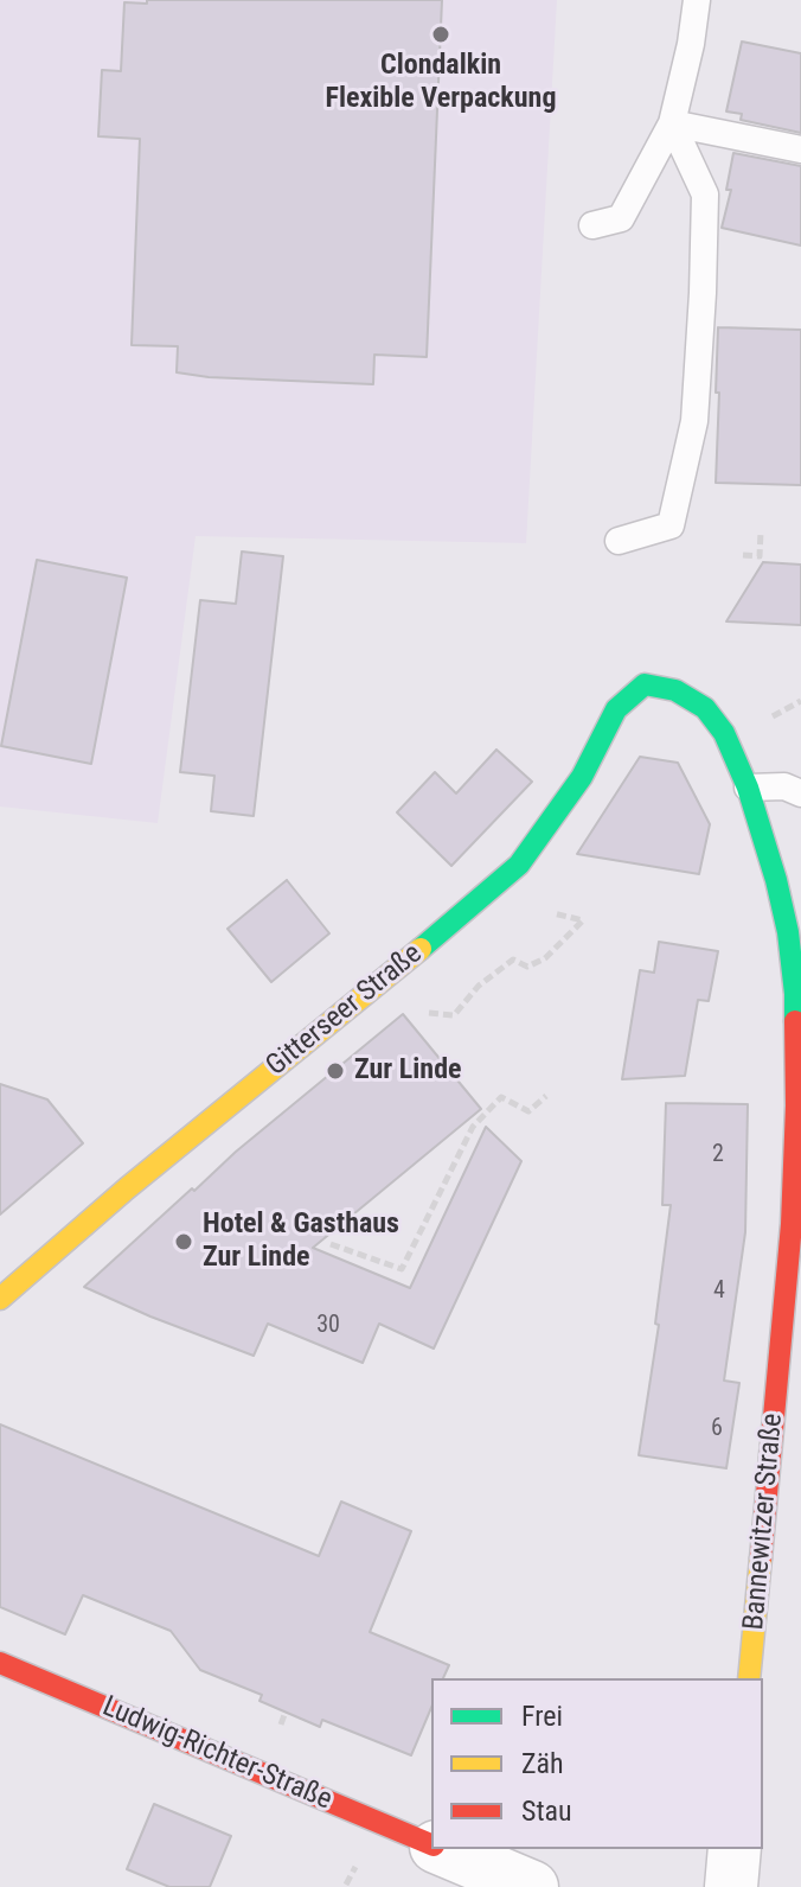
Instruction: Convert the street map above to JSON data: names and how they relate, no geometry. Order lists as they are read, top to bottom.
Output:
{
  "streets": {
    "street": ["Gitterseer Straße", "Bannewitzer Straße", "Ludwig-Richter-Straße"]
  },
  "crossings": [
    ["Gitterseer Straße", "Bannewitzer Straße"]
  ],
  "places": ["Clondalkin Flexible Verpackung", "Zur Linde", "Hotel & Gasthaus Zur Linde"],
  "house_numbers": [
    "2",
    "4",
    "30",
    "6"
  ],
  "legend": ["Frei", "Zäh", "Stau"]
}
